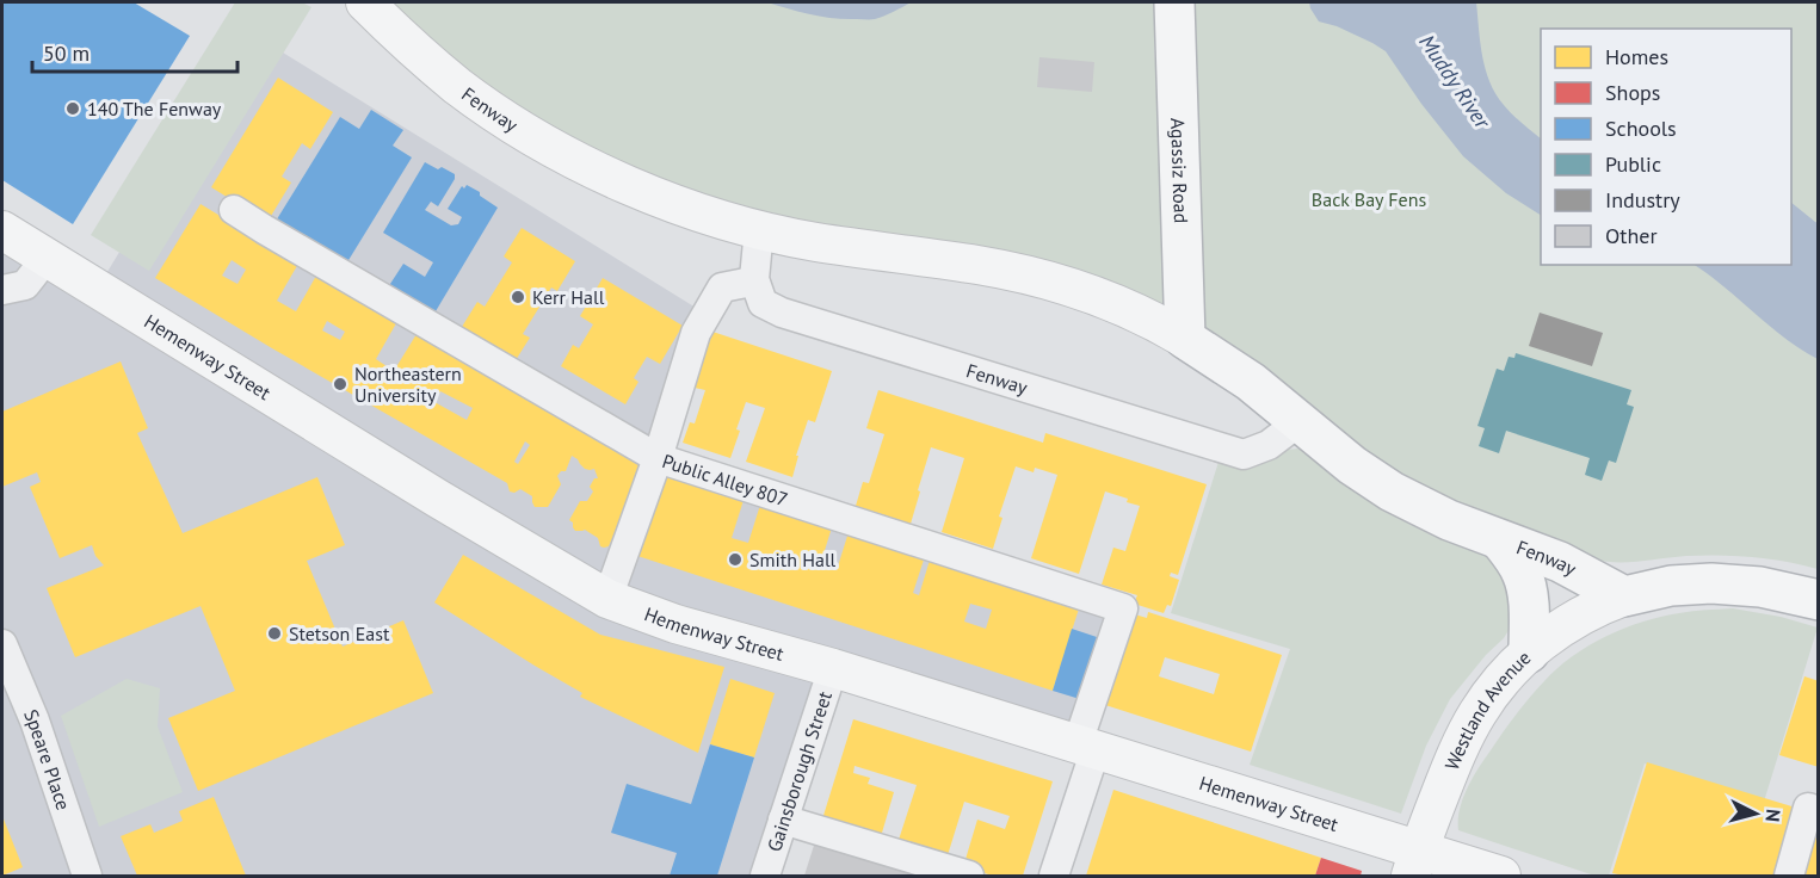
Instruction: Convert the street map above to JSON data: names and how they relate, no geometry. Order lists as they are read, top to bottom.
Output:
{
  "streets": {
    "highway": ["Fenway", "Agassiz Road"],
    "main road": ["Hemenway Street", "Westland Avenue"],
    "street": ["Public Alley 807", "Speare Place", "Gainsborough Street"]
  },
  "crossings": [
    ["Fenway", "Agassiz Road"],
    ["Fenway", "Westland Avenue"],
    ["Hemenway Street", "Public Alley 807"],
    ["Hemenway Street", "Westland Avenue"],
    ["Hemenway Street", "Gainsborough Street"]
  ],
  "water": ["Muddy River"],
  "parks": ["Back Bay Fens"],
  "places": [
    "140 The Fenway",
    "Kerr Hall",
    "Northeastern University",
    "Smith Hall",
    "Stetson East"
  ],
  "legend": [
    "Homes",
    "Shops",
    "Schools",
    "Public",
    "Industry",
    "Other"
  ],
  "scale_bar": "50 m",
  "north": "right"
}
